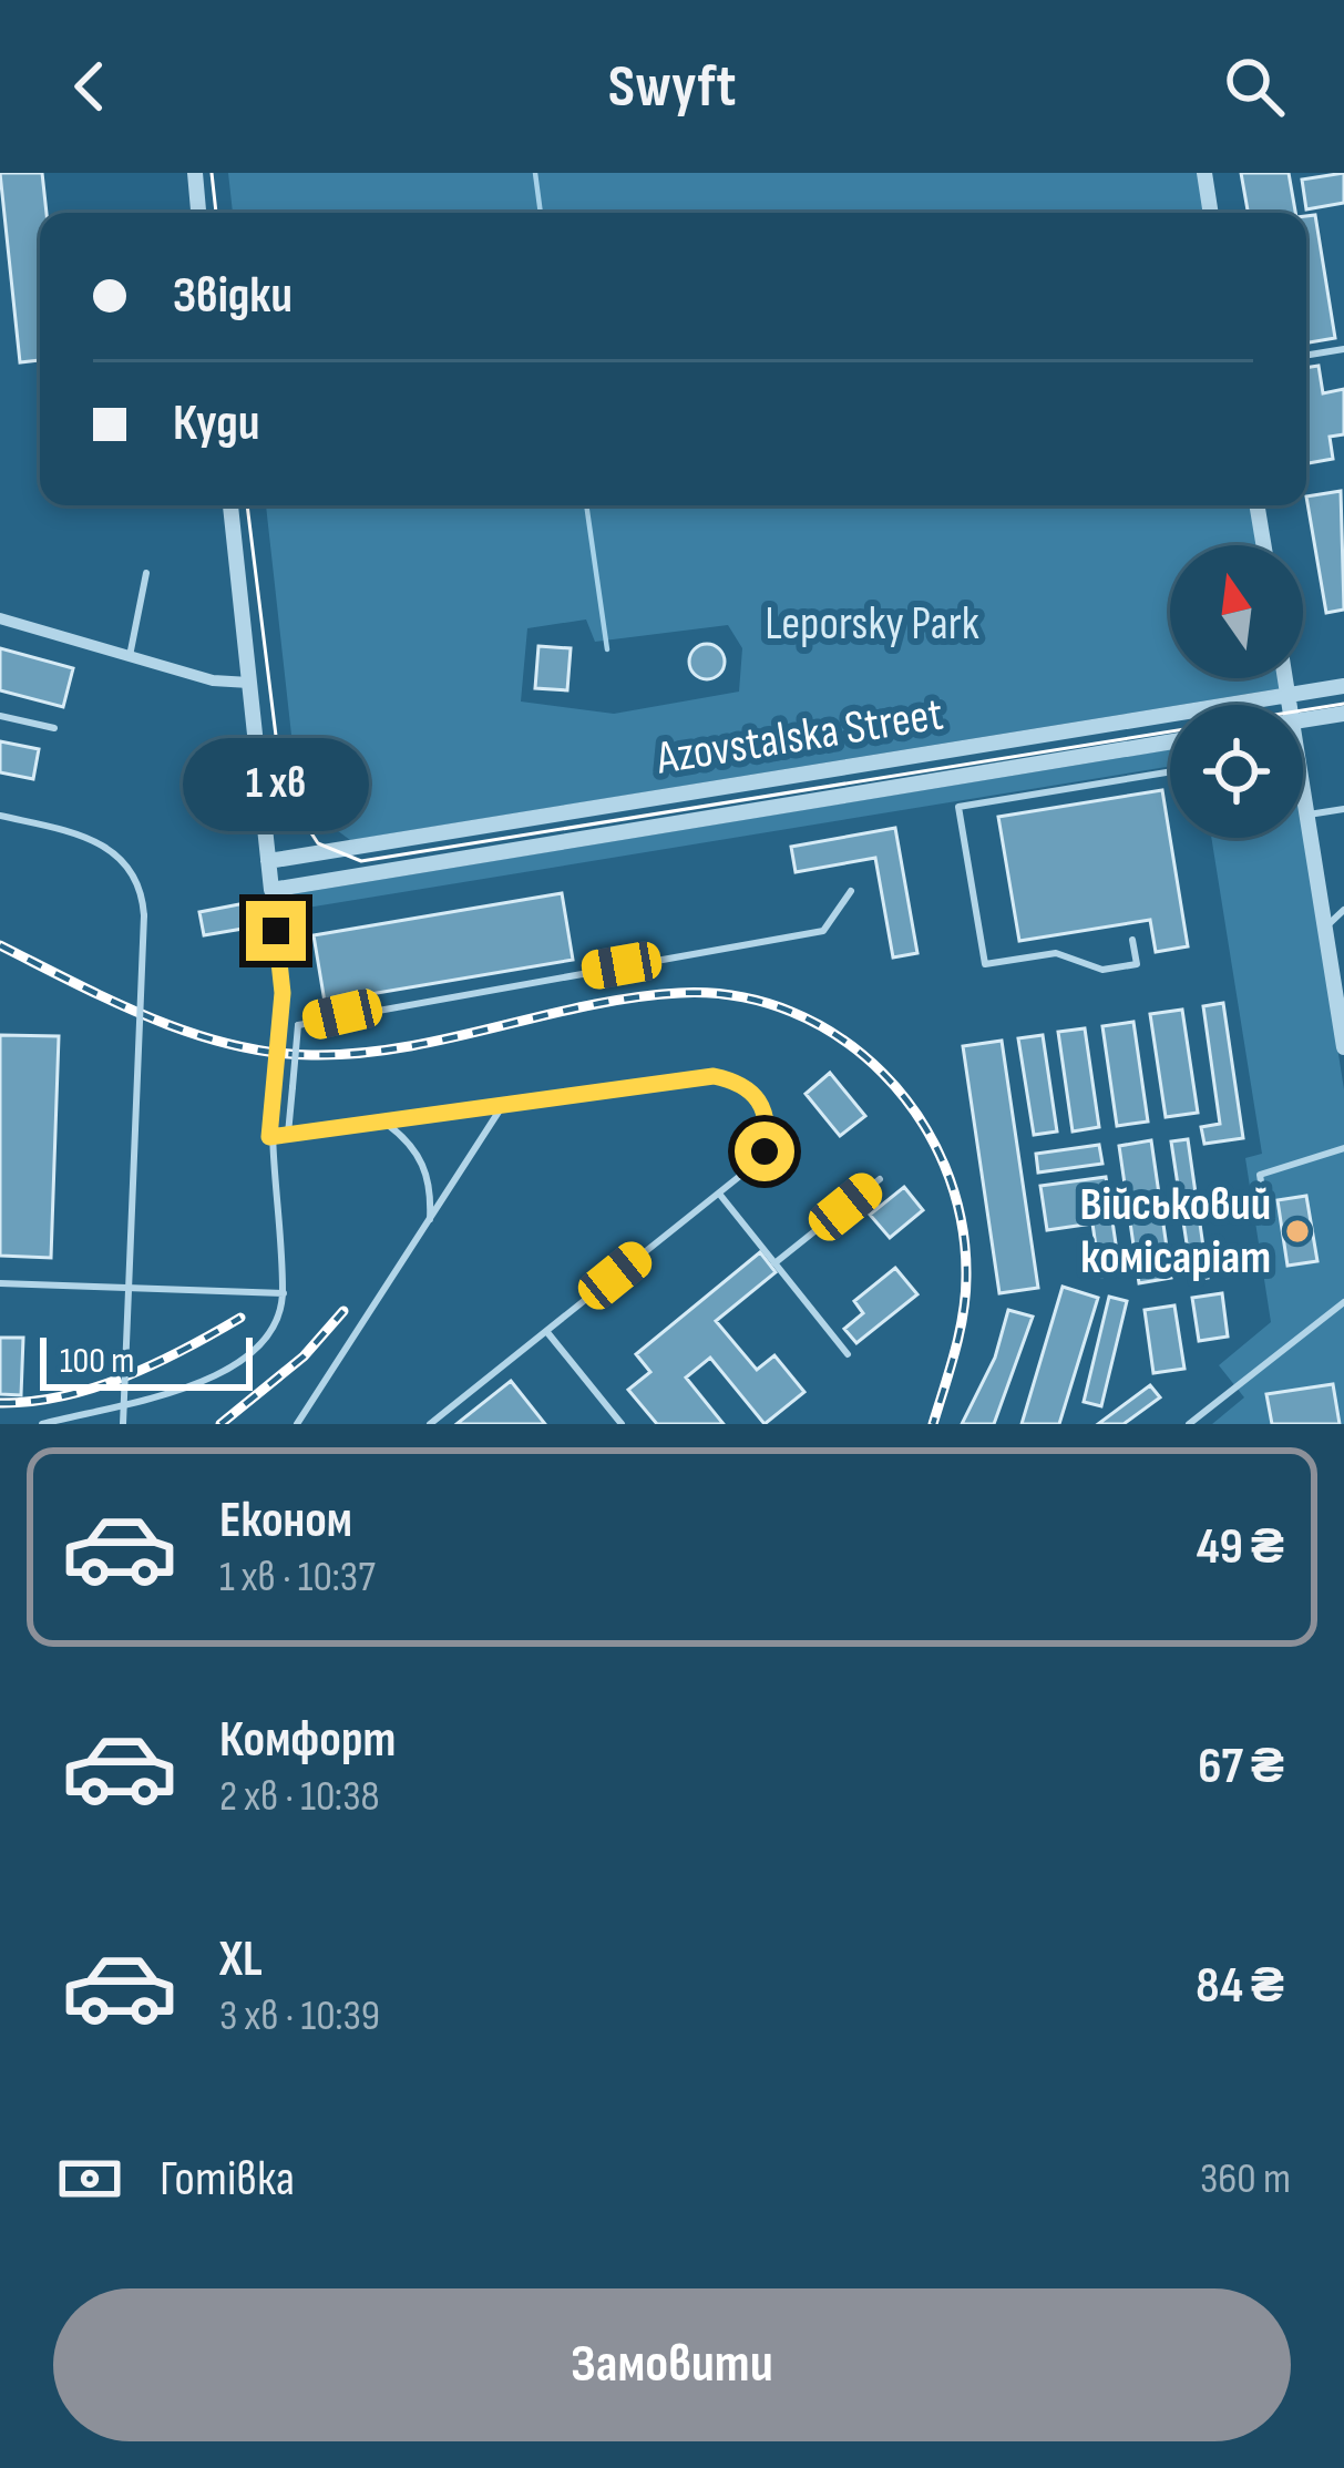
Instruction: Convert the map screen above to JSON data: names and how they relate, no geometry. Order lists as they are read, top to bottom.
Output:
{
  "streets": {
    "street": ["Azovstalska Street"]
  },
  "parks": ["Leporsky Park"],
  "places": ["Військовий комісаріат"],
  "scale_bar": "100 m",
  "north": "top",
  "page": {
    "header": "Swyft",
    "banner": ["Звідки", "Куди"],
    "bubble": "1 хв",
    "scale": "100 m",
    "list": [
      {
        "name": "Економ",
        "note": "1 хв · 10:37",
        "value": "49 ₴"
      },
      {
        "name": "Комфорт",
        "note": "2 хв · 10:38",
        "value": "67 ₴"
      },
      {
        "name": "XL",
        "note": "3 хв · 10:39",
        "value": "84 ₴"
      }
    ],
    "pay": ["Готівка", "360 m"],
    "buttons": "Замовити"
  }
}
